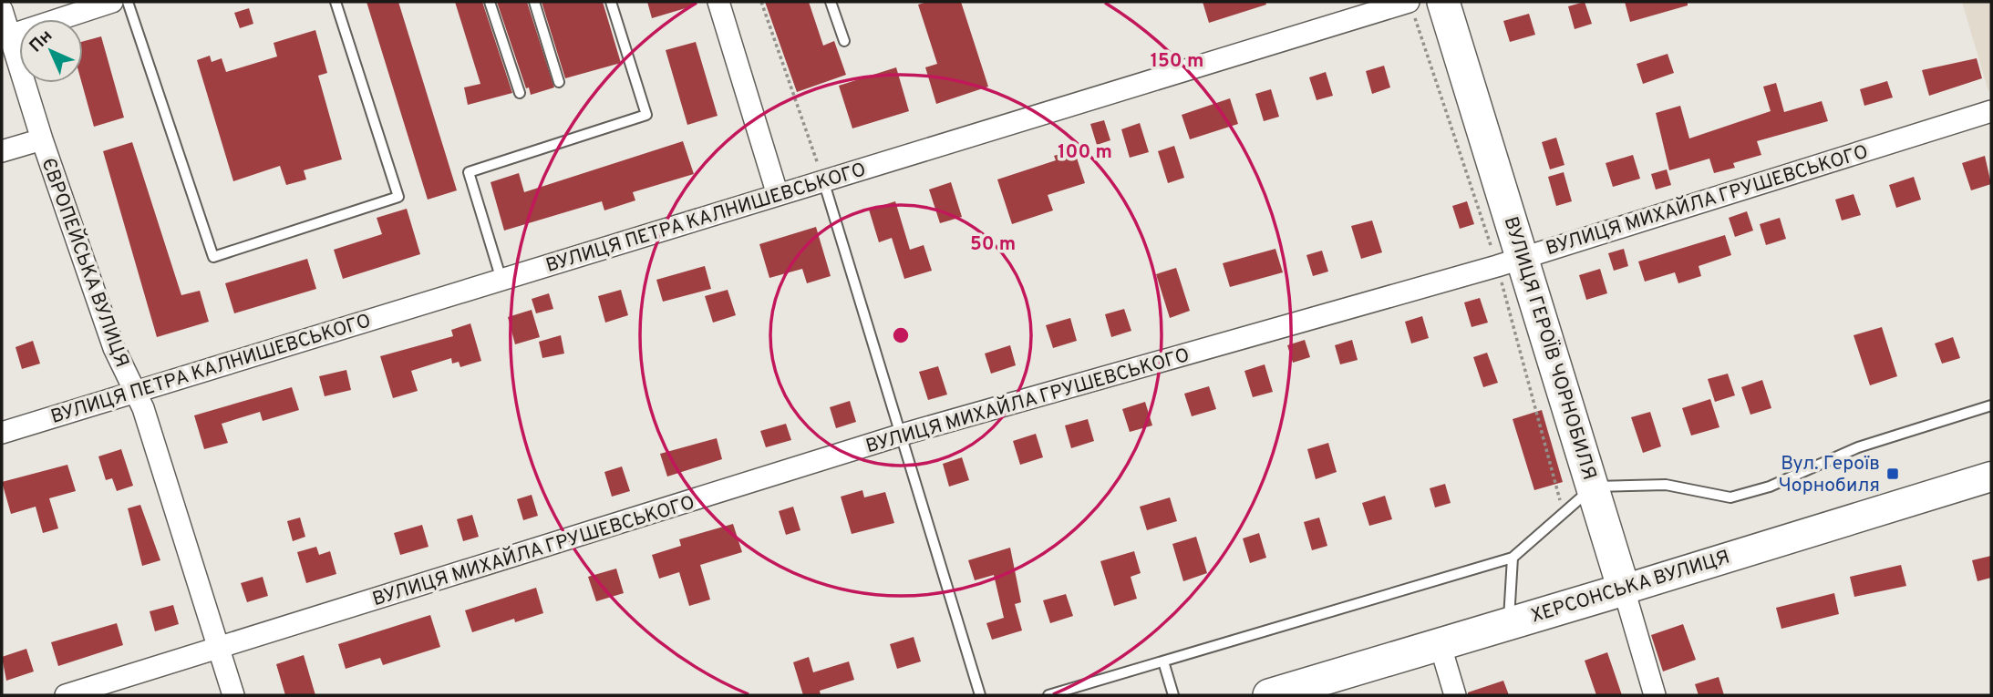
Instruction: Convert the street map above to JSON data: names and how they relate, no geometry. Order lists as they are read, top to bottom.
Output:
{
  "streets": {
    "main road": ["ВУЛИЦЯ ГЕРОЇВ ЧОРНОБИЛЯ", "ХЕРСОНСЬКА ВУЛИЦЯ"],
    "street": ["ВУЛИЦЯ МИХАЙЛА ГРУШЕВСЬКОГО", "ВУЛИЦЯ ПЕТРА КАЛНИШЕВСЬКОГО", "ЄВРОПЕЙСЬКА ВУЛИЦЯ"]
  },
  "crossings": [
    ["ВУЛИЦЯ МИХАЙЛА ГРУШЕВСЬКОГО", "ЄВРОПЕЙСЬКА ВУЛИЦЯ"],
    ["ВУЛИЦЯ МИХАЙЛА ГРУШЕВСЬКОГО", "ВУЛИЦЯ ГЕРОЇВ ЧОРНОБИЛЯ"],
    ["ВУЛИЦЯ ПЕТРА КАЛНИШЕВСЬКОГО", "ЄВРОПЕЙСЬКА ВУЛИЦЯ"],
    ["ВУЛИЦЯ ГЕРОЇВ ЧОРНОБИЛЯ", "ХЕРСОНСЬКА ВУЛИЦЯ"]
  ],
  "places": {
    "transit": ["Вул. Героїв Чорнобиля"]
  },
  "north": "top left",
  "rings": ["150 m", "100 m", "50 m"]
}
